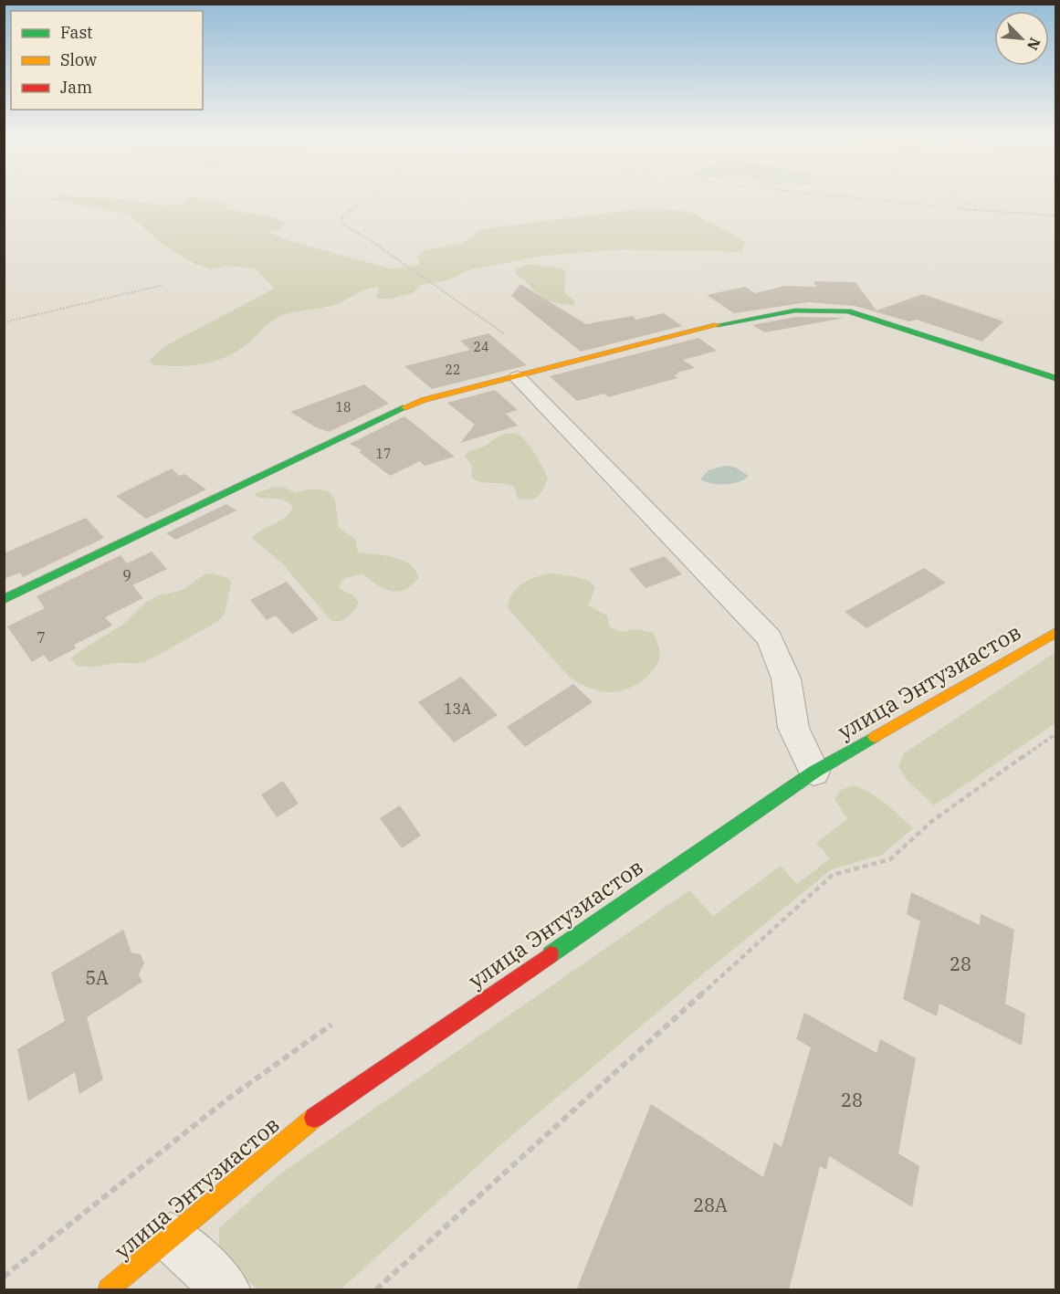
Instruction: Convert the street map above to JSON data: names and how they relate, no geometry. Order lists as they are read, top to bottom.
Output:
{
  "streets": {
    "street": ["улица Энтузиастов"]
  },
  "house_numbers": [
    "24",
    "22",
    "18",
    "17",
    "9",
    "7",
    "13А",
    "28",
    "5А",
    "28",
    "28А"
  ],
  "legend": ["Fast", "Slow", "Jam"],
  "north": "bottom right"
}
